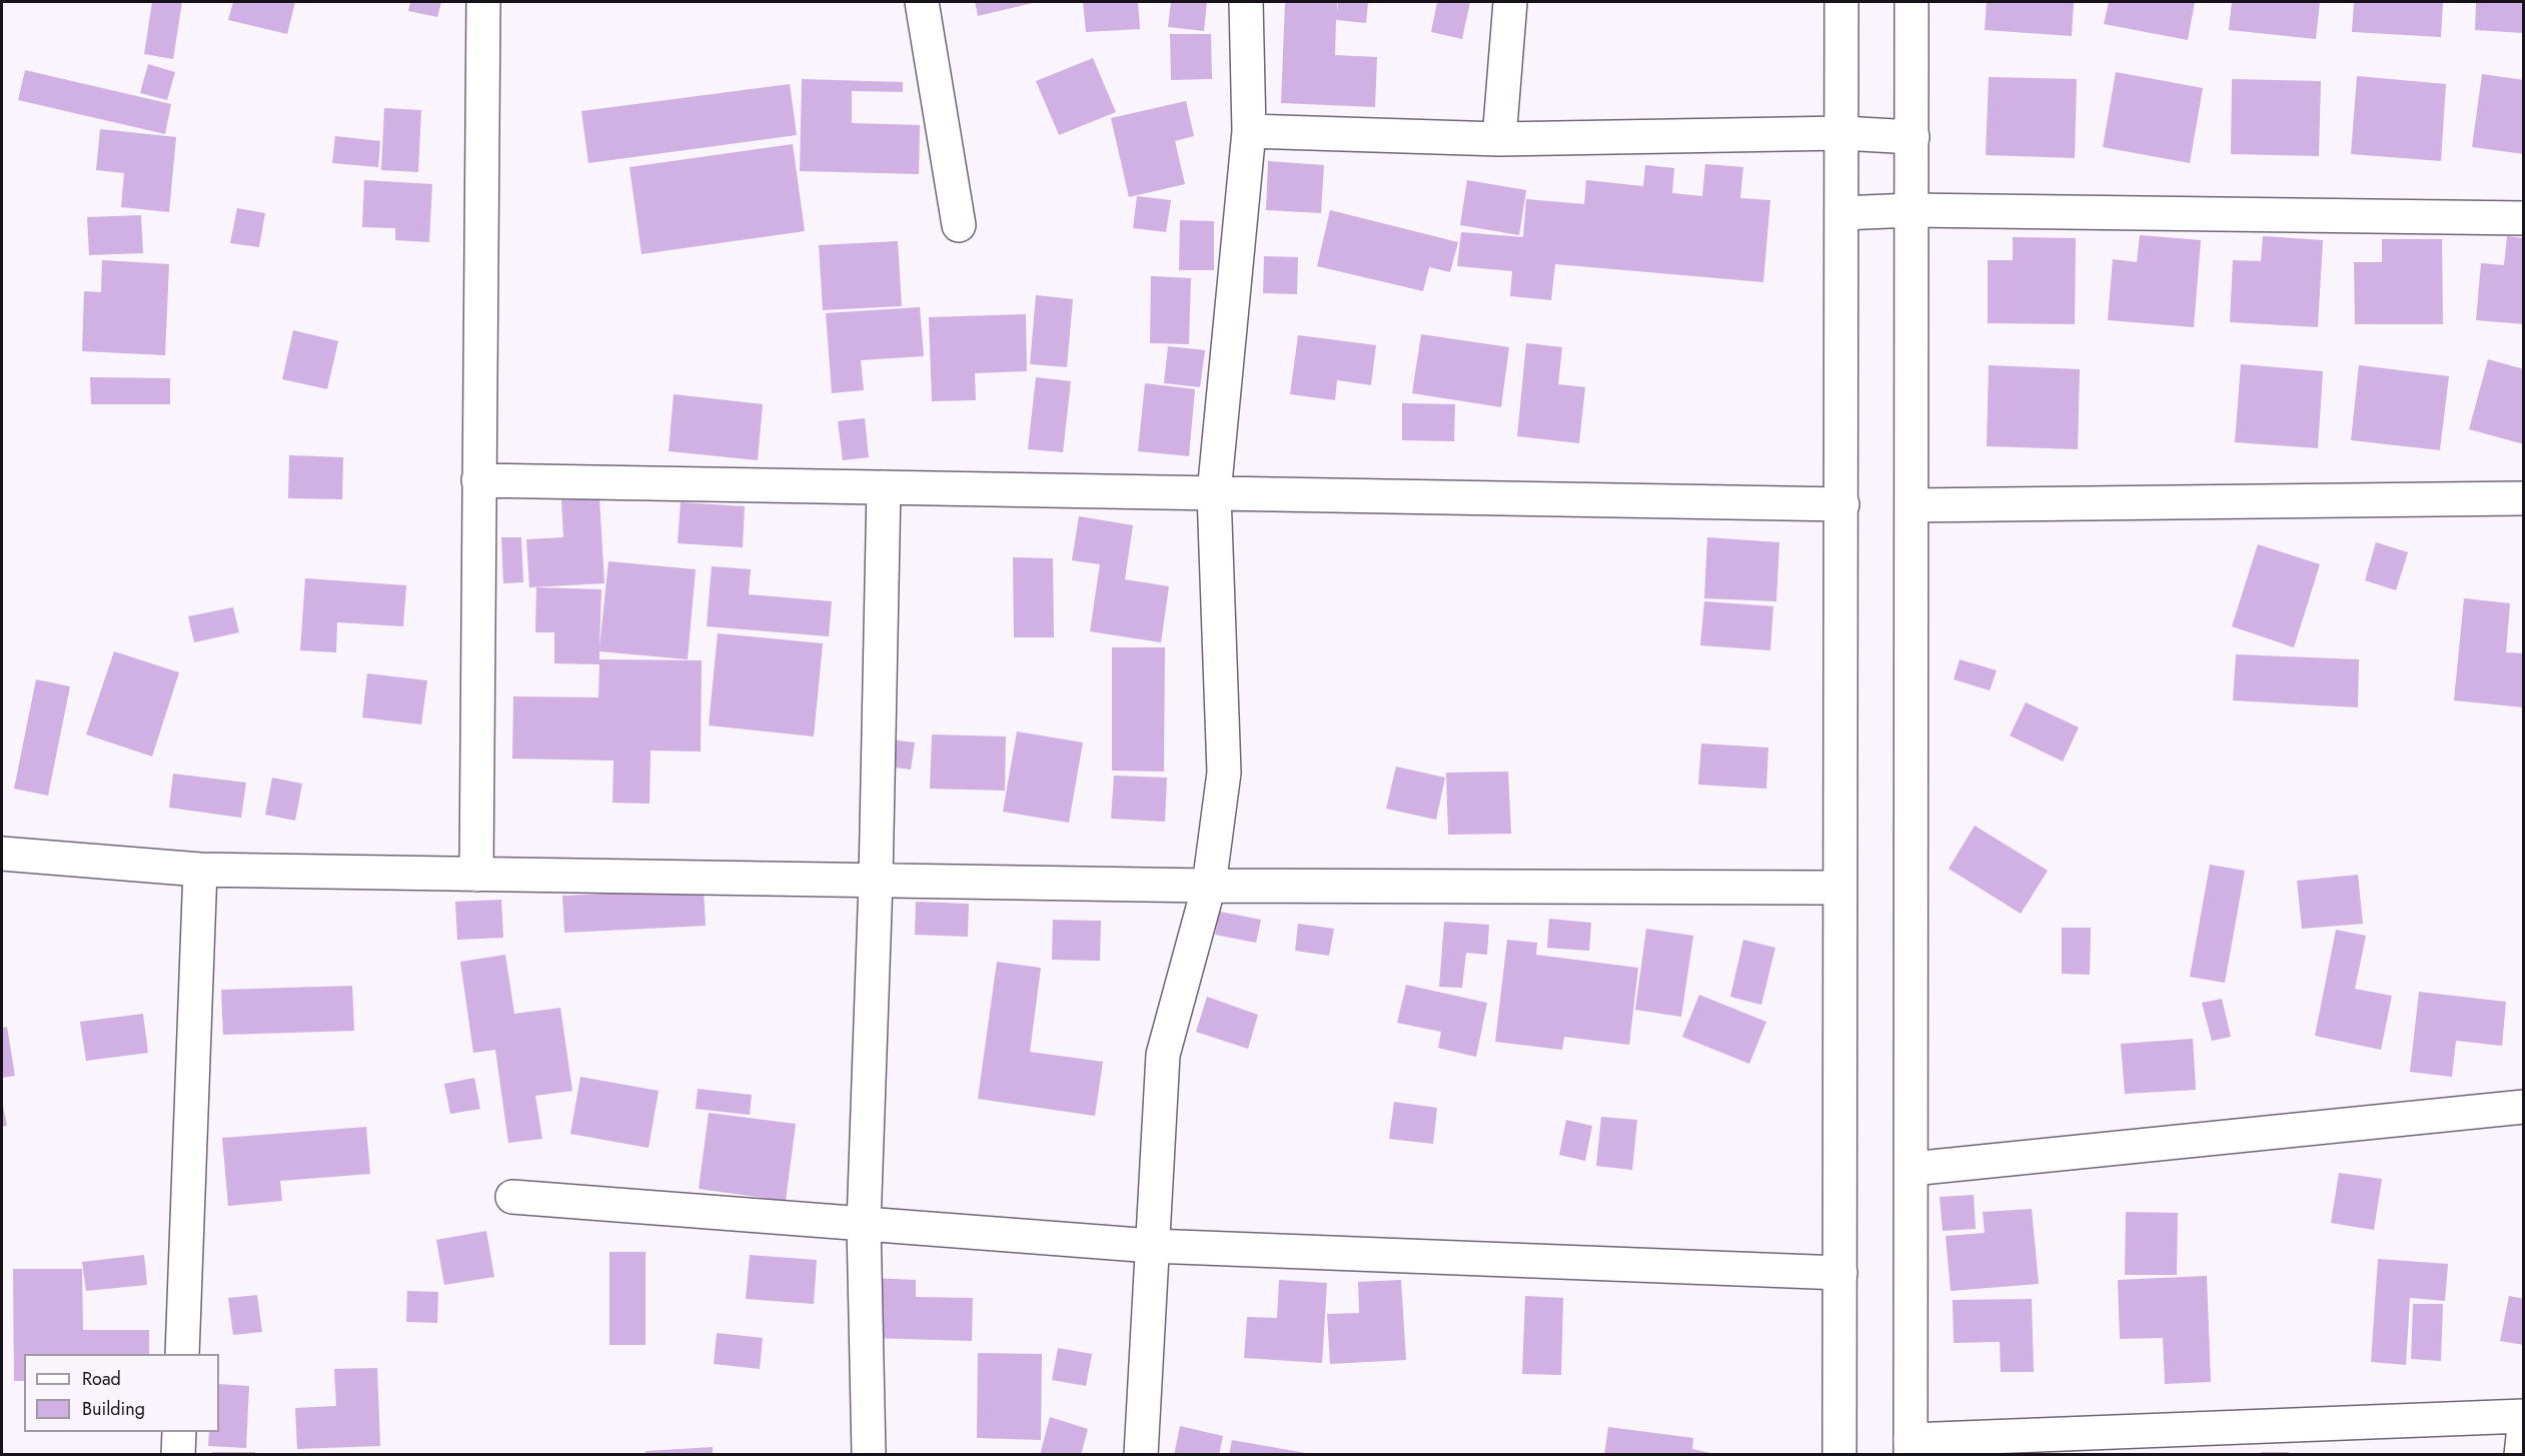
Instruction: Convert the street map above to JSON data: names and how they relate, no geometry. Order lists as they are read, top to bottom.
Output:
{
  "legend": ["Road", "Building"]
}
